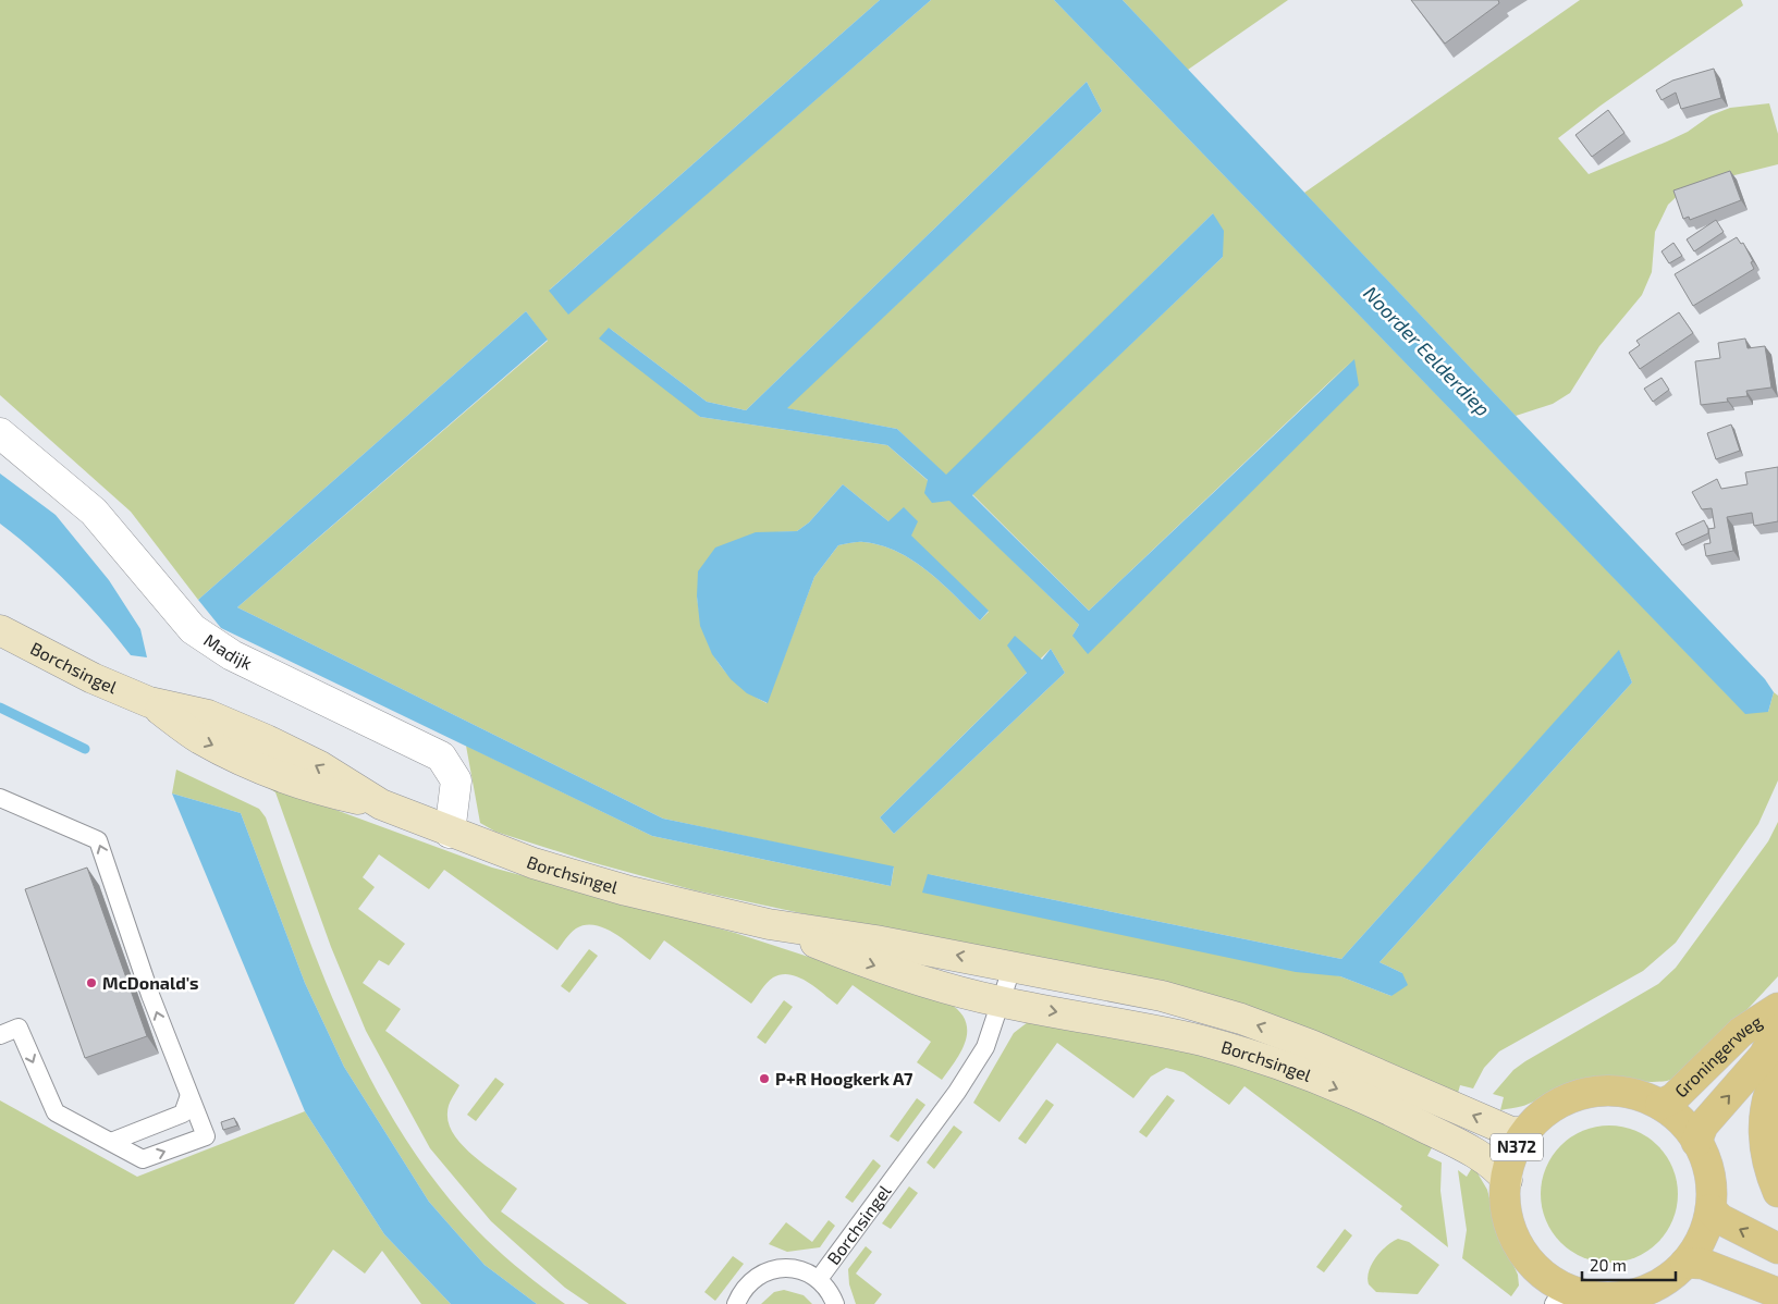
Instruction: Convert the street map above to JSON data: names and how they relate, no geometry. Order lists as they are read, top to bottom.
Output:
{
  "streets": {
    "main road": ["Borchsingel", "Groningerweg", "N372"],
    "street": ["Madijk"]
  },
  "crossings": [
    ["Madijk", "Borchsingel"],
    ["Borchsingel", "N372"],
    ["Groningerweg", "N372"]
  ],
  "water": ["Noorder Eelderdiep"],
  "places": ["McDonald's", "P+R Hoogkerk A7"],
  "scale_bar": "20 m"
}
